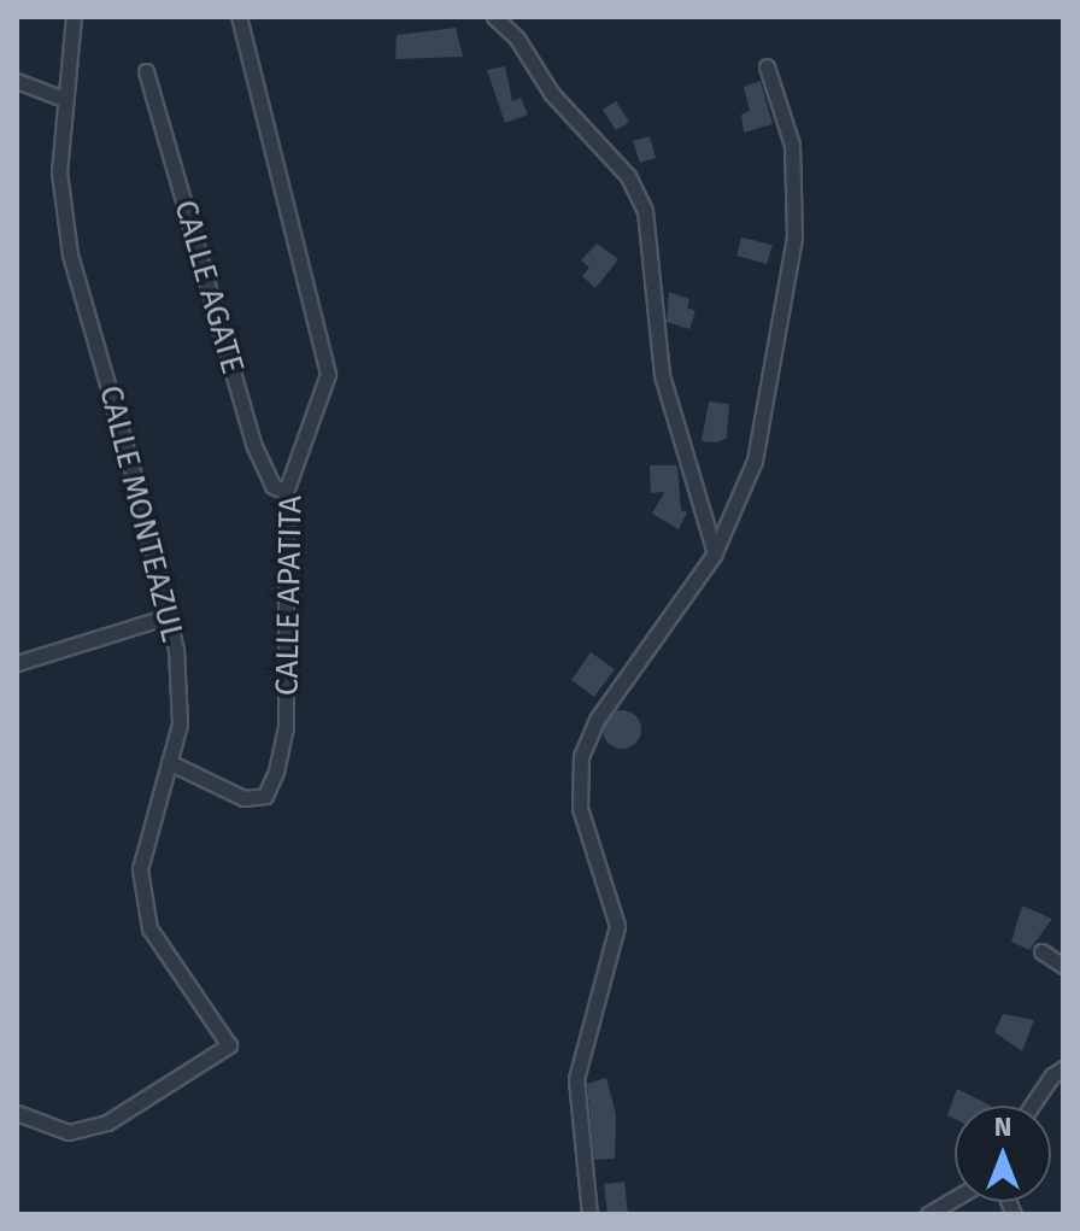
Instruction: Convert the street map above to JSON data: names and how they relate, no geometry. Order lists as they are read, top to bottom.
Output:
{
  "streets": {
    "street": ["CALLE AGATE", "CALLE MONTEAZUL", "CALLE APATITA"]
  },
  "crossings": [
    ["CALLE AGATE", "CALLE APATITA"],
    ["CALLE MONTEAZUL", "CALLE APATITA"]
  ],
  "north": "top"
}
